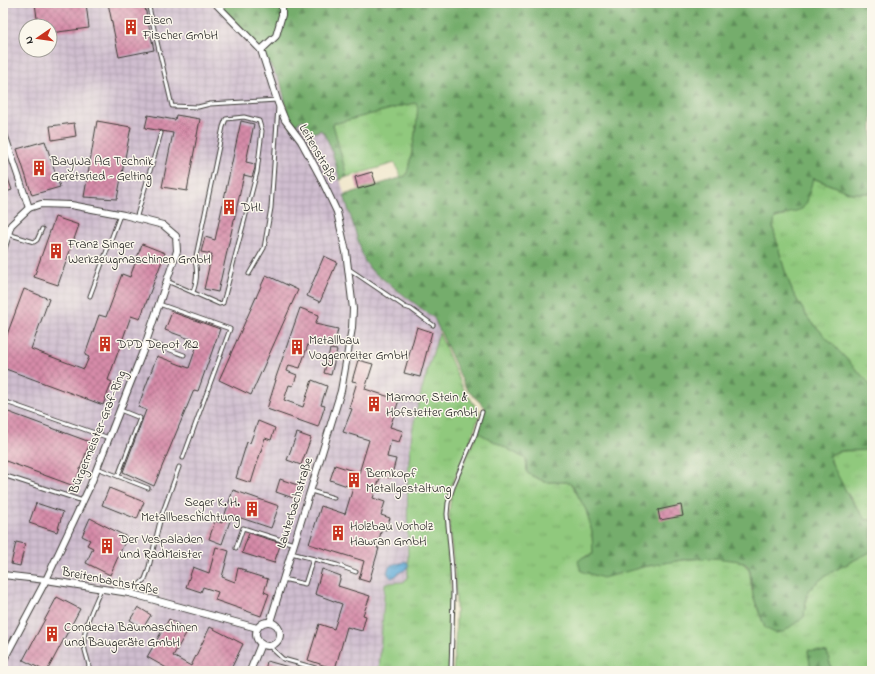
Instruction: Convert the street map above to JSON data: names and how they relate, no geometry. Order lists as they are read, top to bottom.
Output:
{
  "streets": {
    "street": [
      "Leitenstraße",
      "Bürgermeister-Graf-Ring",
      "Lauterbachstraße",
      "Breitenbachstraße"
    ]
  },
  "crossings": [
    ["Leitenstraße", "Lauterbachstraße"],
    ["Bürgermeister-Graf-Ring", "Breitenbachstraße"],
    ["Lauterbachstraße", "Breitenbachstraße"]
  ],
  "places": {
    "building": [
      "Eisen Fischer GmbH",
      "BayWa AG Technik Geretsried - Gelting",
      "DHL",
      "Franz Singer Werkzeugmaschinen GmbH",
      "DPD Depot 182",
      "Metallbau Voggenreiter GmbH",
      "Marmor, Stein & Hofstetter GmbH",
      "Bernkopf Metallgestaltung",
      "Seger K. H. Metallbeschichtung",
      "Holzbau Vorholz Hawran GmbH",
      "Der Vespaladen und RadMeister",
      "Condecta Baumaschinen und Baugeräte GmbH"
    ]
  },
  "north": "left"
}
